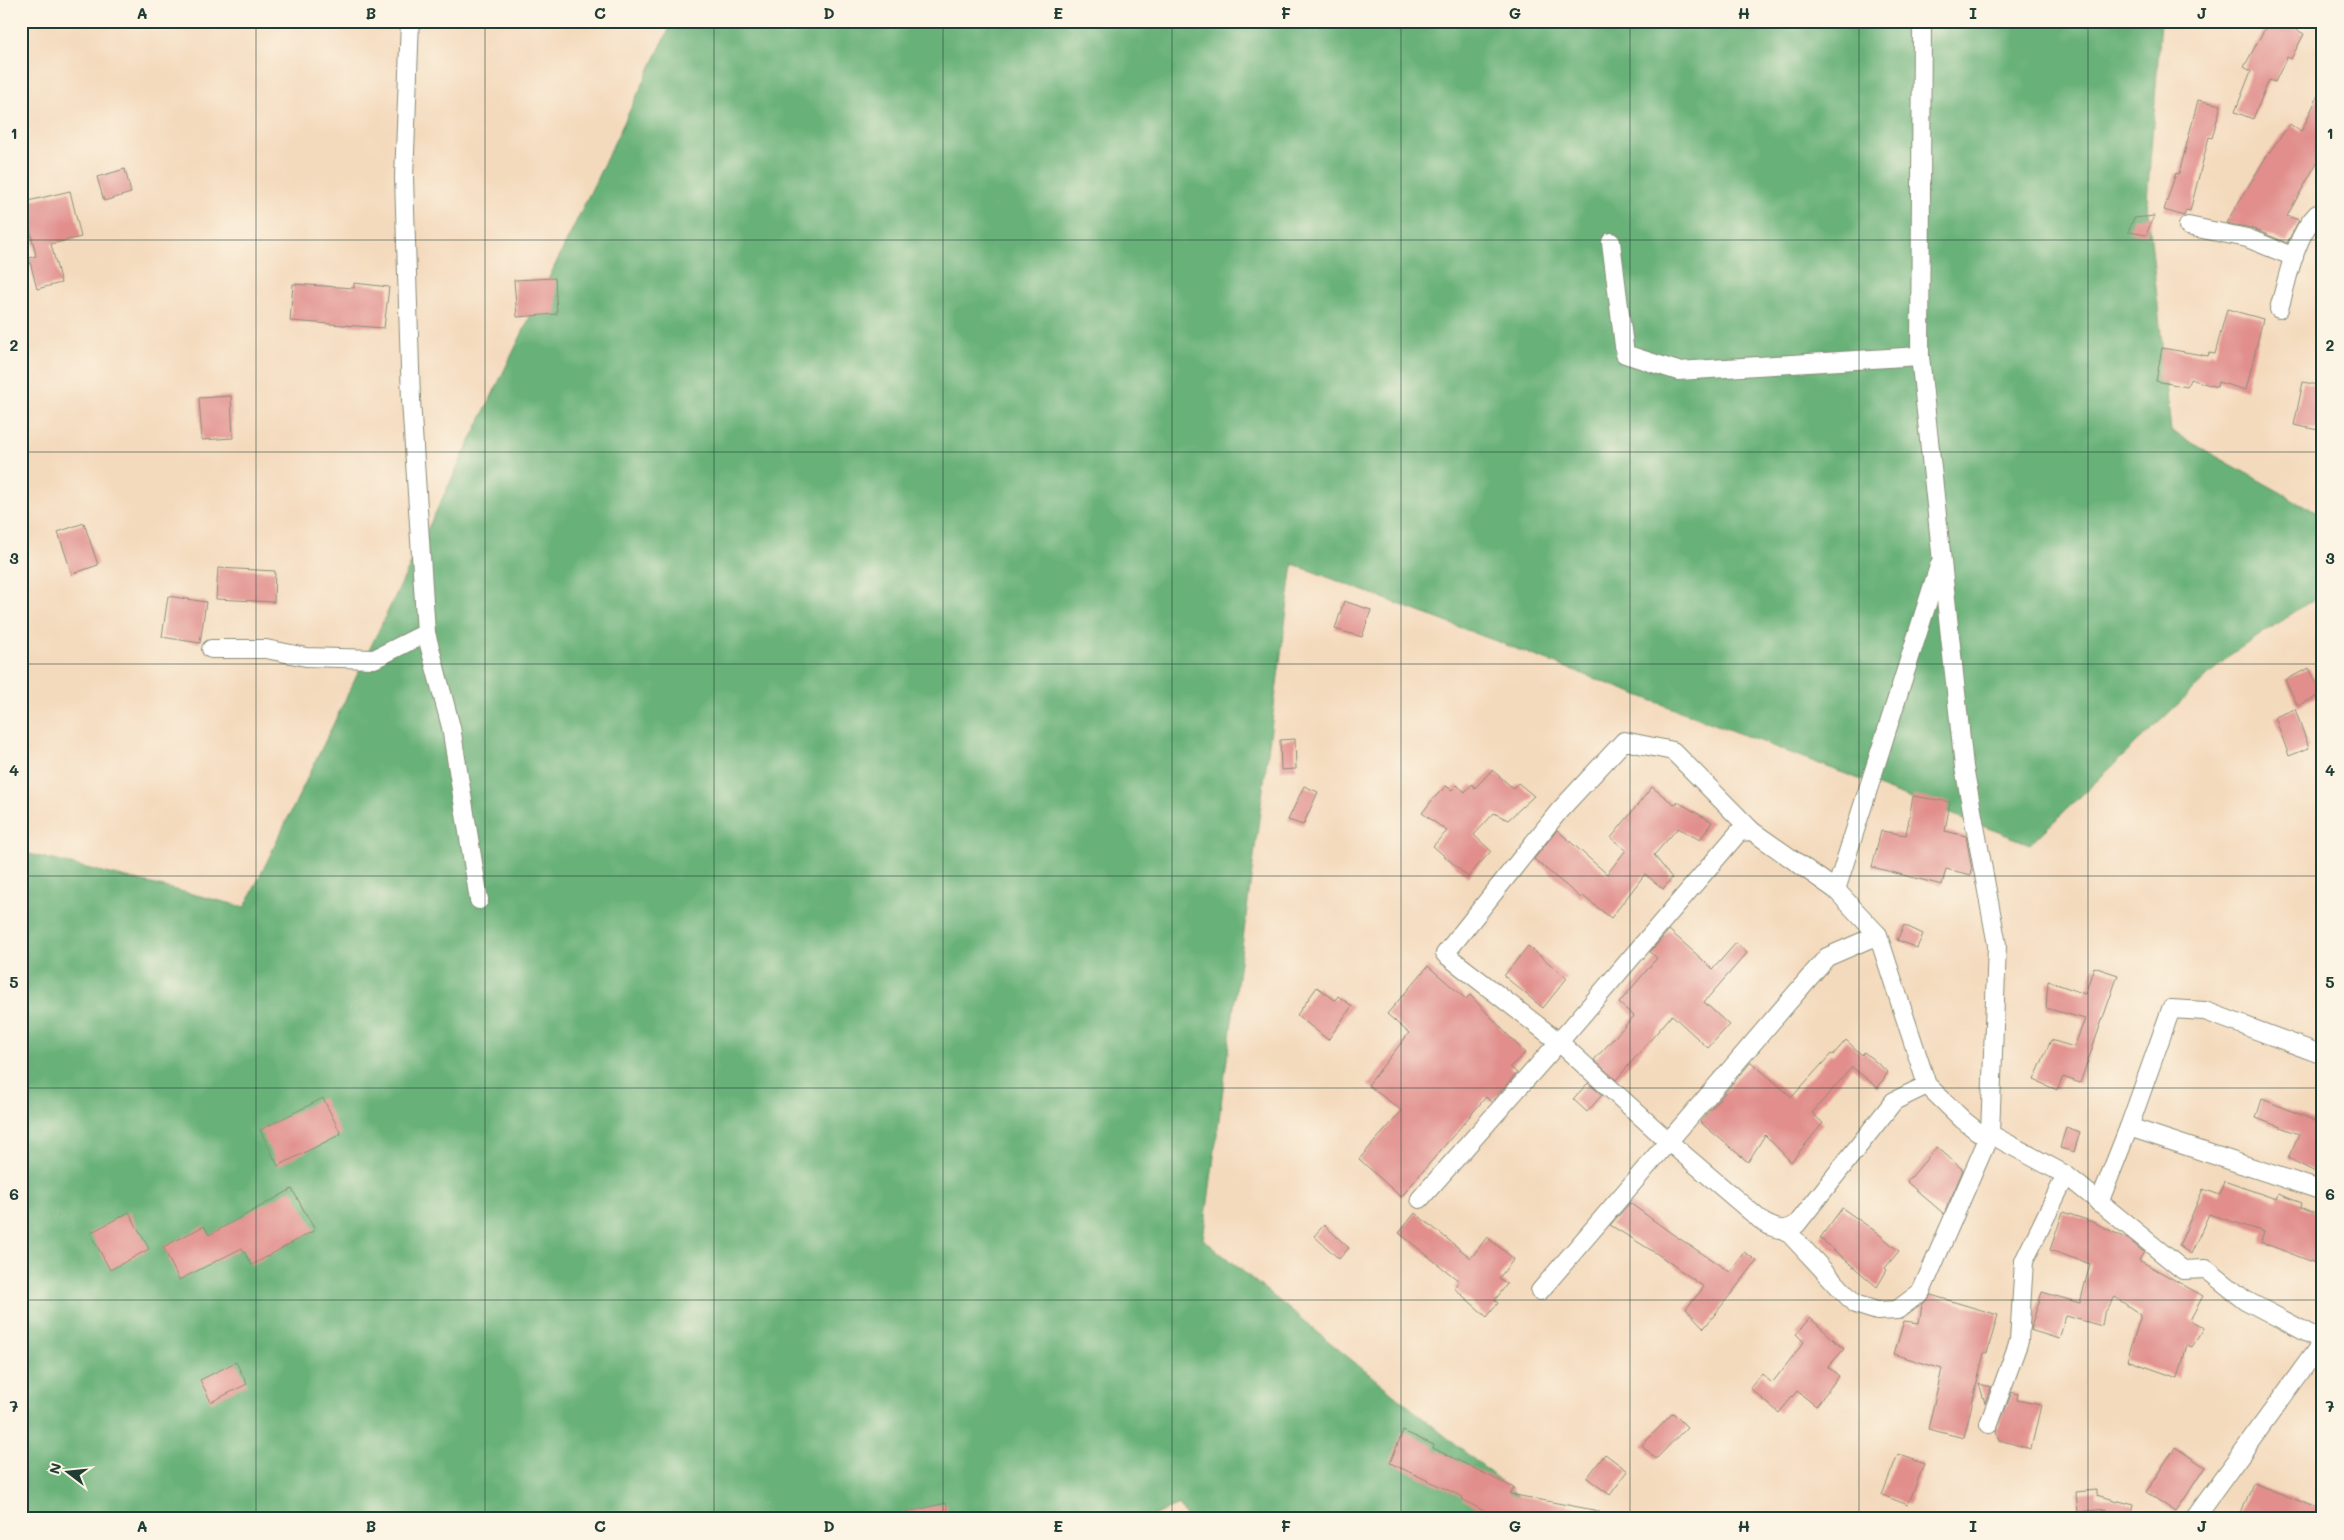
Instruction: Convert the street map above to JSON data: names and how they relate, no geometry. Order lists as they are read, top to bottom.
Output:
{
  "north": "left",
  "grid": {
    "columns": [
      "A",
      "B",
      "C",
      "D",
      "E",
      "F",
      "G",
      "H",
      "I",
      "J"
    ],
    "rows": [
      "1",
      "2",
      "3",
      "4",
      "5",
      "6",
      "7"
    ]
  }
}
